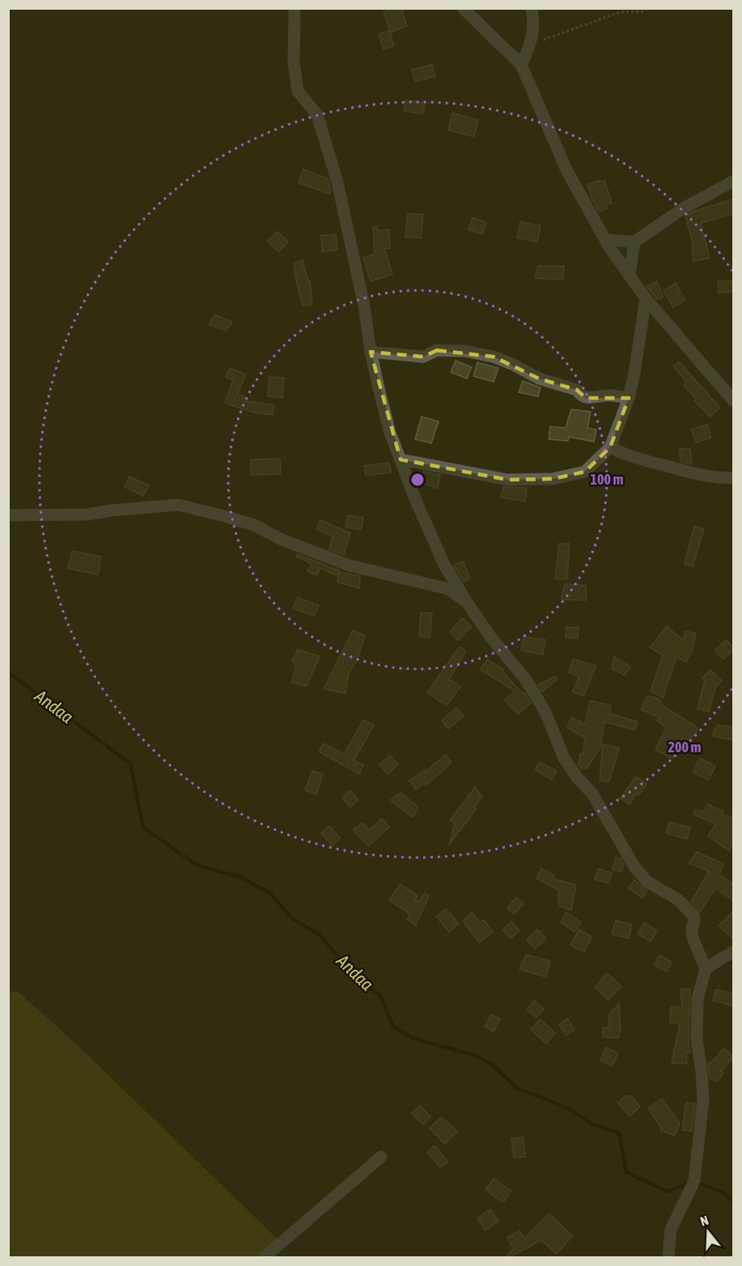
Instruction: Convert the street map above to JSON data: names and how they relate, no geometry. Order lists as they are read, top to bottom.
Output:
{
  "water": ["Andaa"],
  "north": "top",
  "rings": ["100 m", "200 m"]
}
